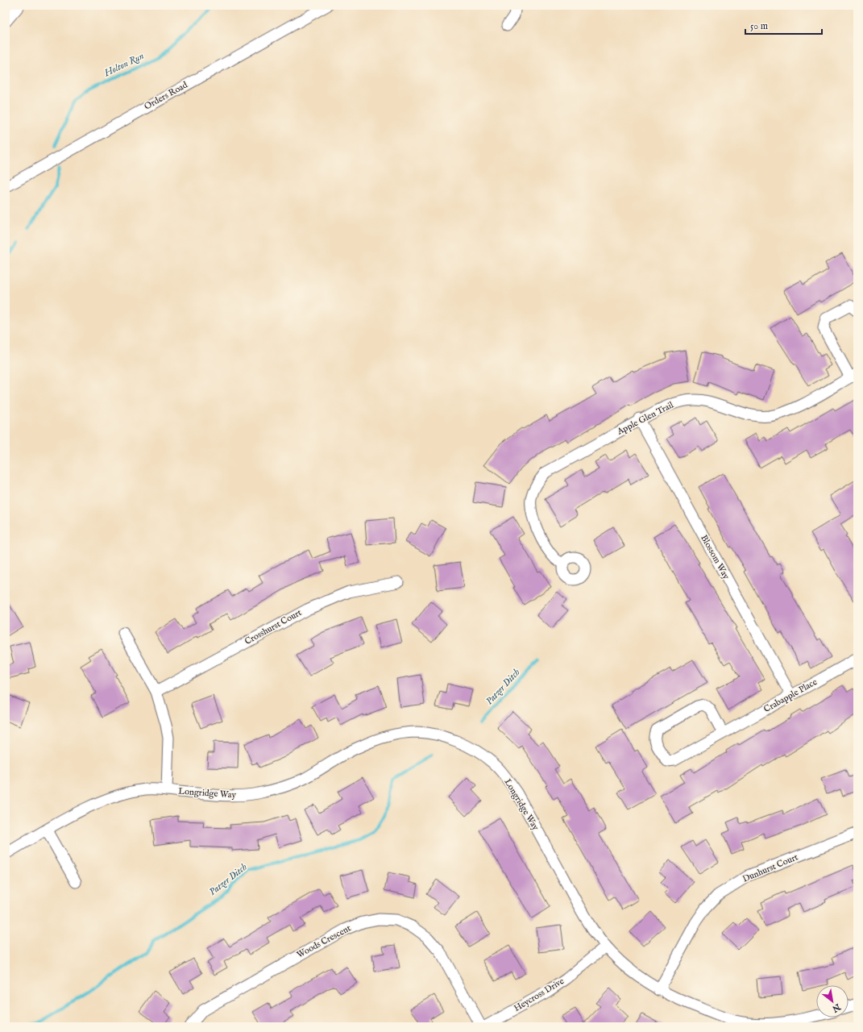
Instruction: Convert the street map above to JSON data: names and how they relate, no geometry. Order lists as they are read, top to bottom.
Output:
{
  "streets": {
    "street": [
      "Orders Road",
      "Apple Glen Trail",
      "Blossom Way",
      "Crosshurst Court",
      "Crabapple Place",
      "Longridge Way",
      "Dunhurst Court",
      "Woods Crescent",
      "Heycross Drive"
    ]
  },
  "crossings": [
    ["Apple Glen Trail", "Blossom Way"],
    ["Blossom Way", "Crabapple Place"],
    ["Longridge Way", "Dunhurst Court"],
    ["Longridge Way", "Heycross Drive"]
  ],
  "water": ["Holton Run", "Patzer Ditch"],
  "scale_bar": "50 m",
  "north": "bottom right"
}
